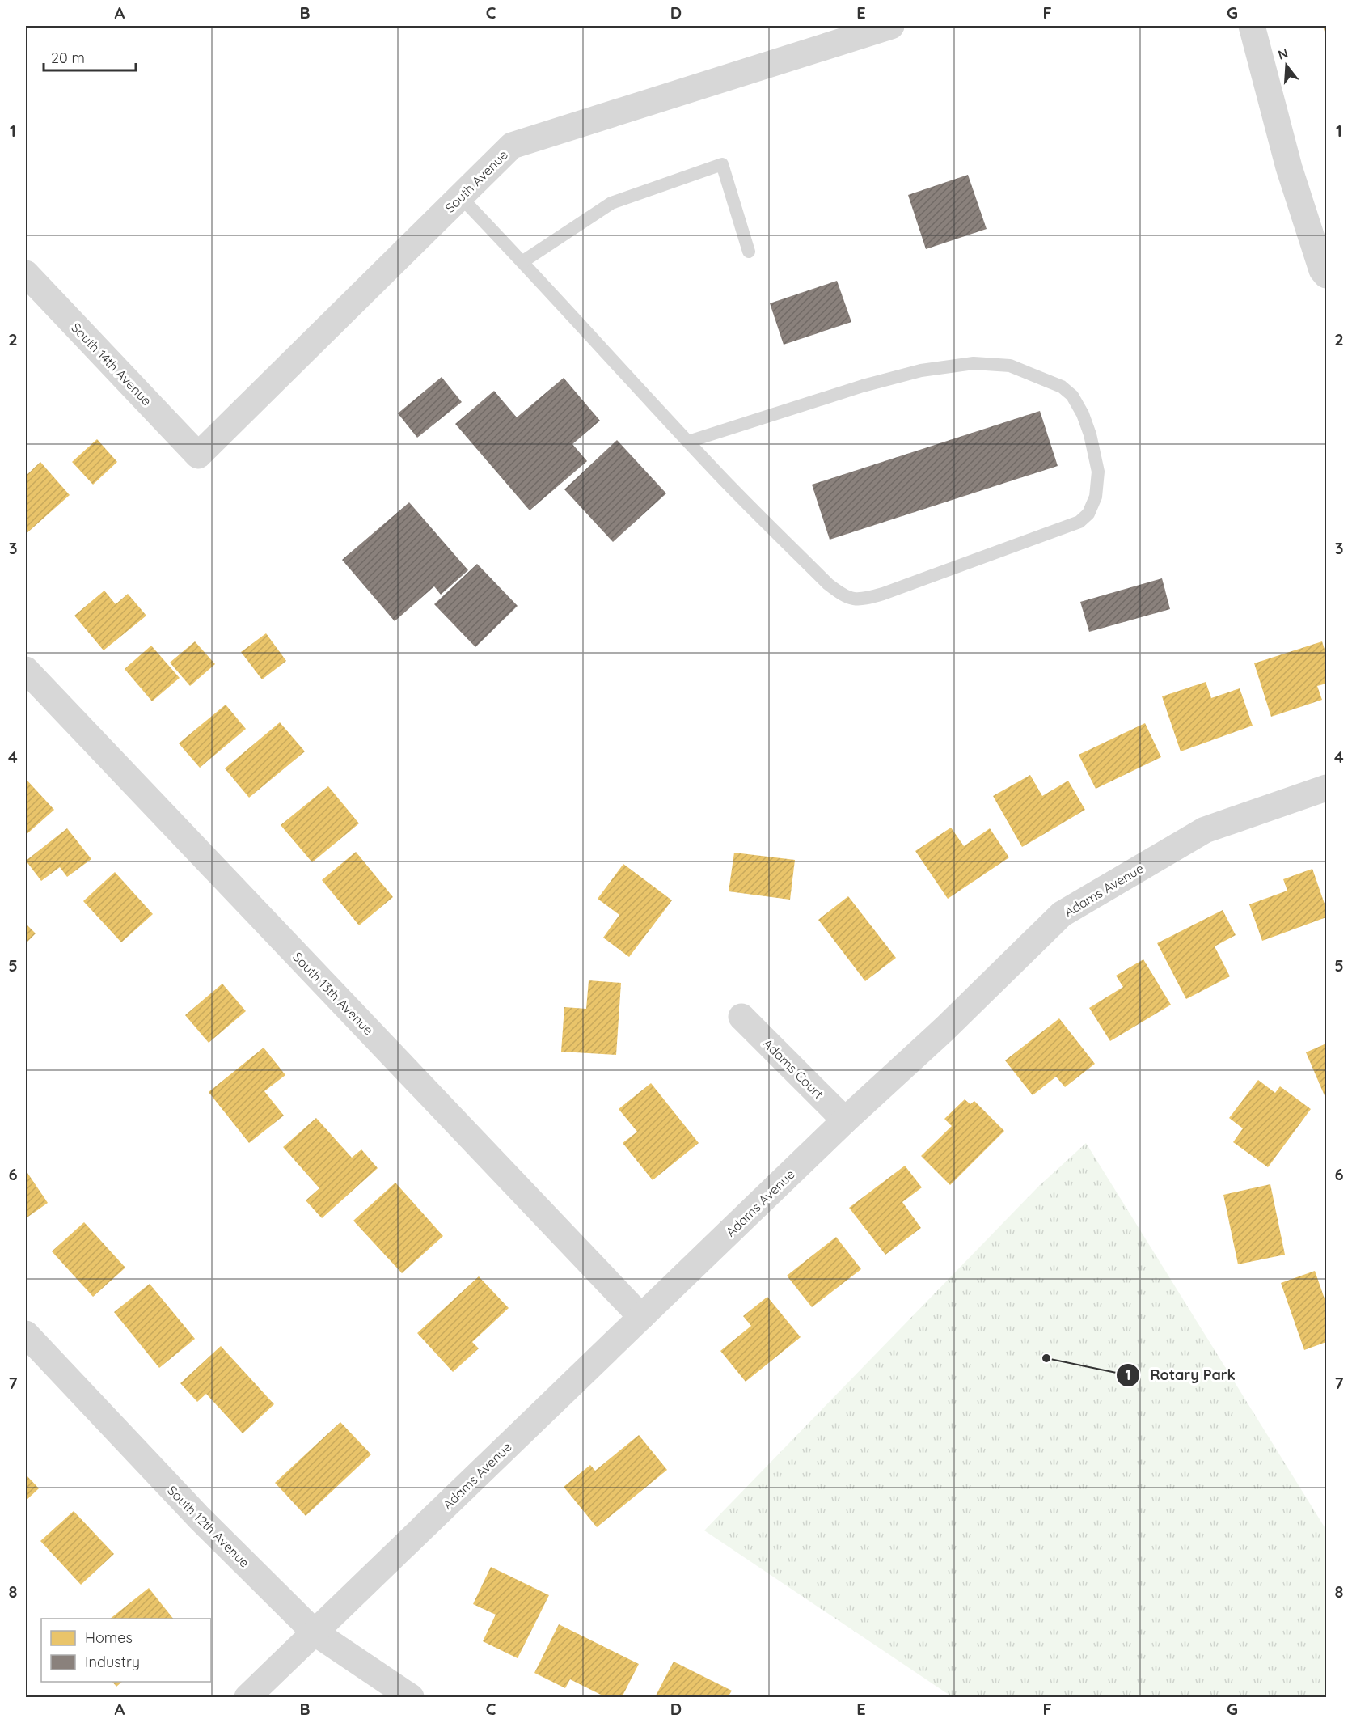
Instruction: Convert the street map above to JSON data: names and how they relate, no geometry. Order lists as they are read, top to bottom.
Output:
{
  "streets": {
    "street": [
      "South Avenue",
      "South 14th Avenue",
      "Adams Avenue",
      "South 13th Avenue",
      "Adams Court",
      "South 12th Avenue"
    ]
  },
  "crossings": [
    ["South Avenue", "South 14th Avenue"],
    ["Adams Avenue", "South 13th Avenue"],
    ["Adams Avenue", "Adams Court"],
    ["Adams Avenue", "South 12th Avenue"]
  ],
  "places": ["Rotary Park"],
  "legend": ["Homes", "Industry"],
  "scale_bar": "20 m",
  "north": "top",
  "grid": {
    "columns": [
      "A",
      "B",
      "C",
      "D",
      "E",
      "F",
      "G"
    ],
    "rows": [
      "1",
      "2",
      "3",
      "4",
      "5",
      "6",
      "7",
      "8"
    ]
  }
}
